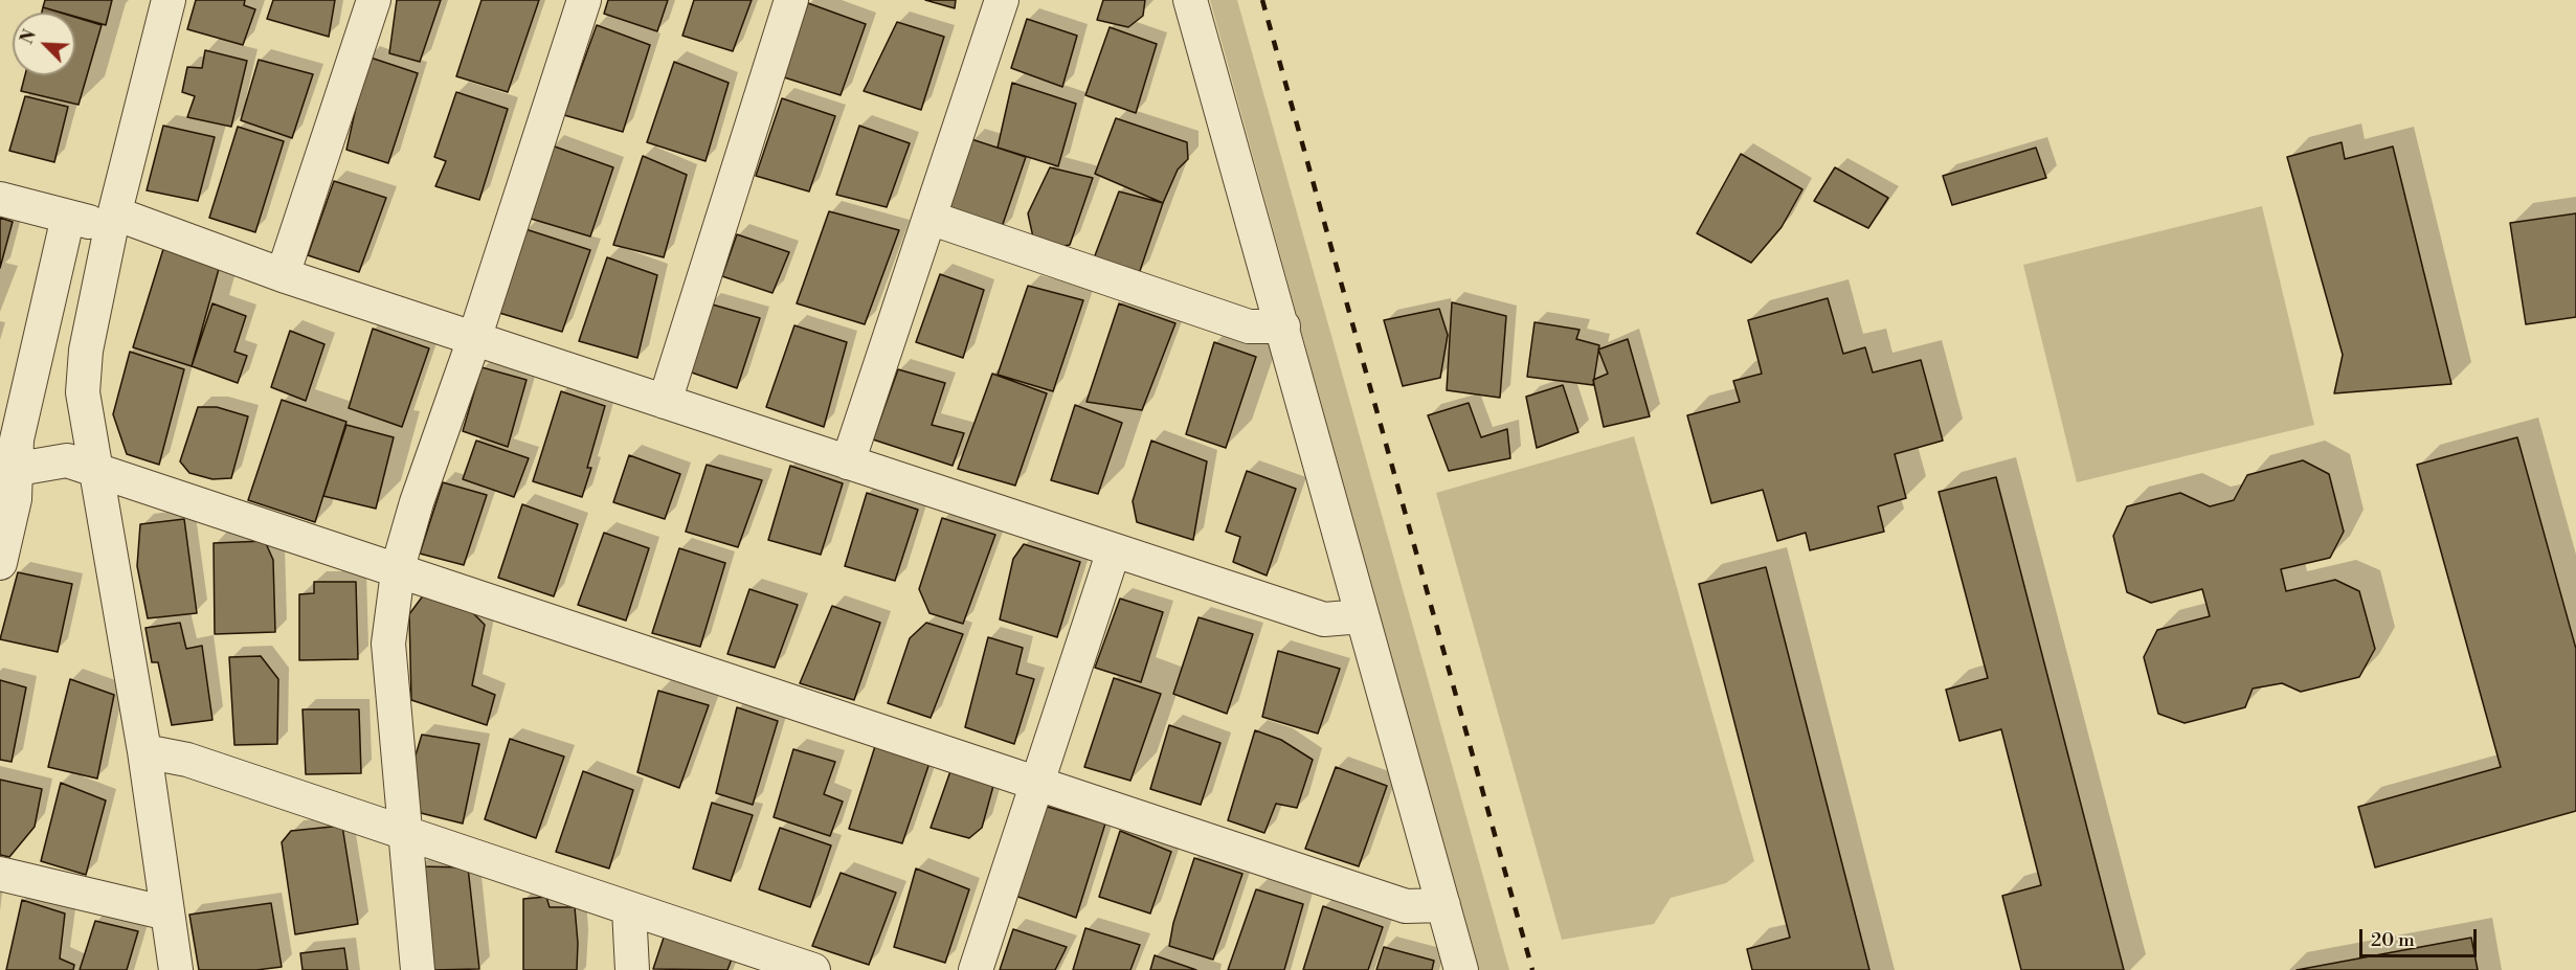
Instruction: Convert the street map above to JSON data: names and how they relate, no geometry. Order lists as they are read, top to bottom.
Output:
{
  "scale_bar": "20 m",
  "north": "top left"
}
